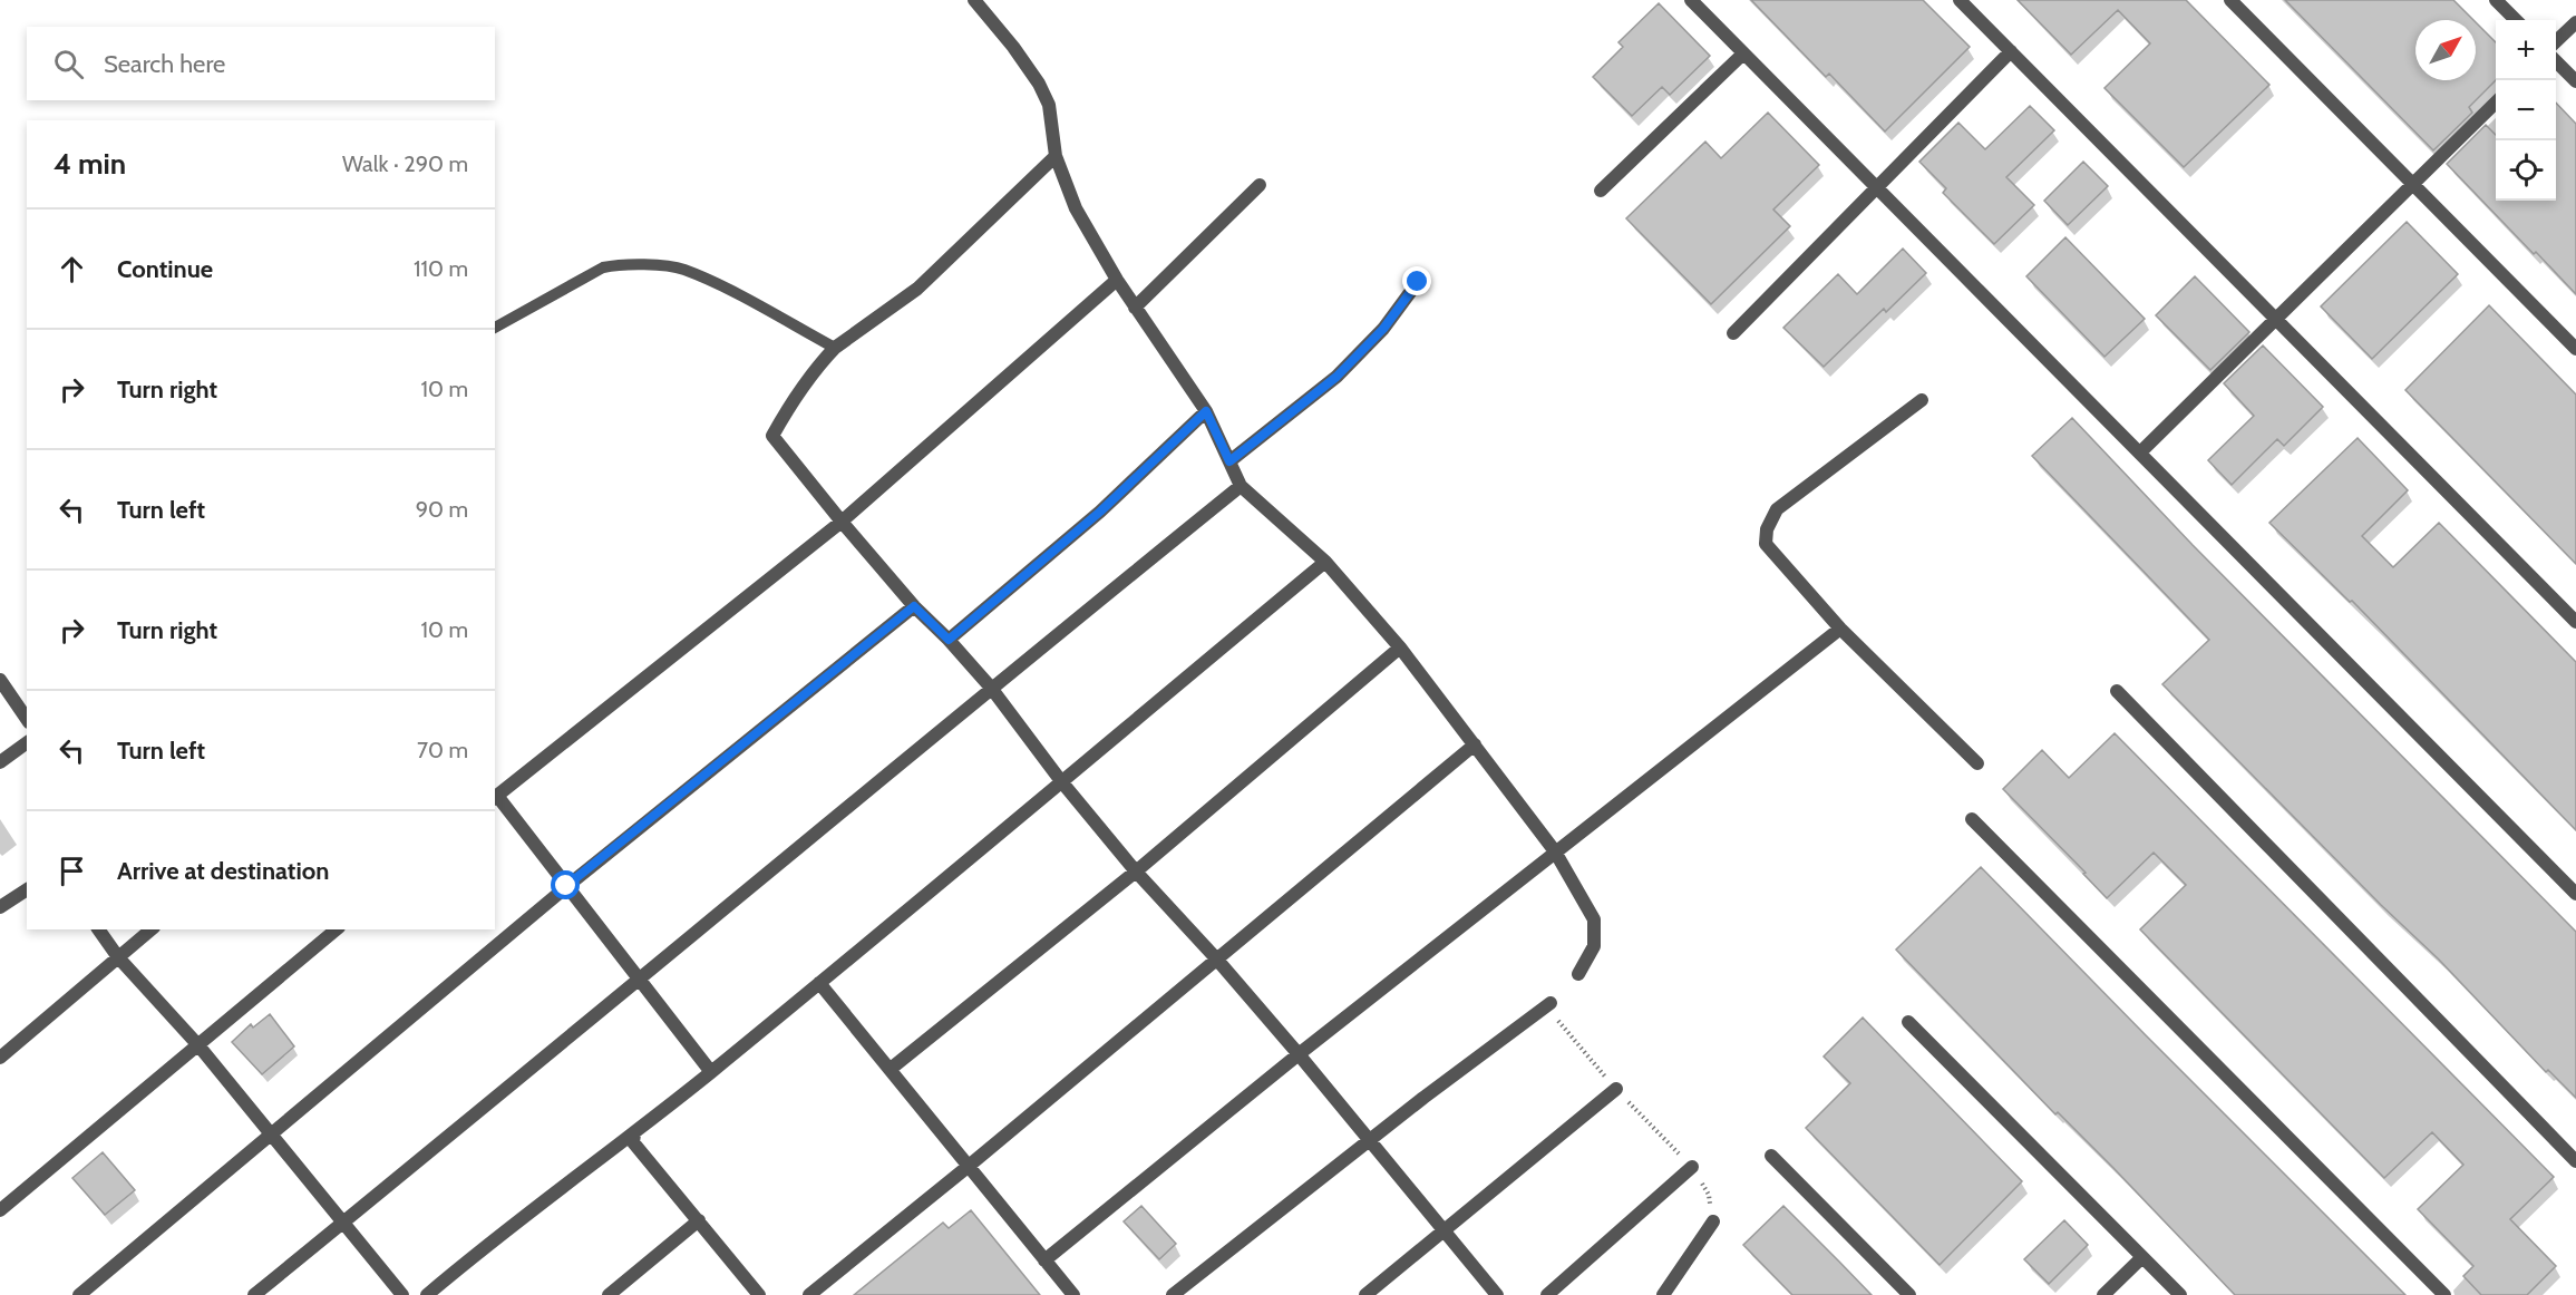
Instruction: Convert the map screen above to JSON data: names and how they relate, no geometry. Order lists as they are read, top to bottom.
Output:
{
  "north": "top right",
  "page": {
    "map_buttons": ["+", "−"],
    "search": "Search here",
    "heading": ["4 min", "Walk · 290 m"],
    "list": [
      ["Continue", "110 m"],
      ["Turn right", "10 m"],
      ["Turn left", "90 m"],
      ["Turn right", "10 m"],
      ["Turn left", "70 m"],
      "Arrive at destination"
    ]
  }
}
